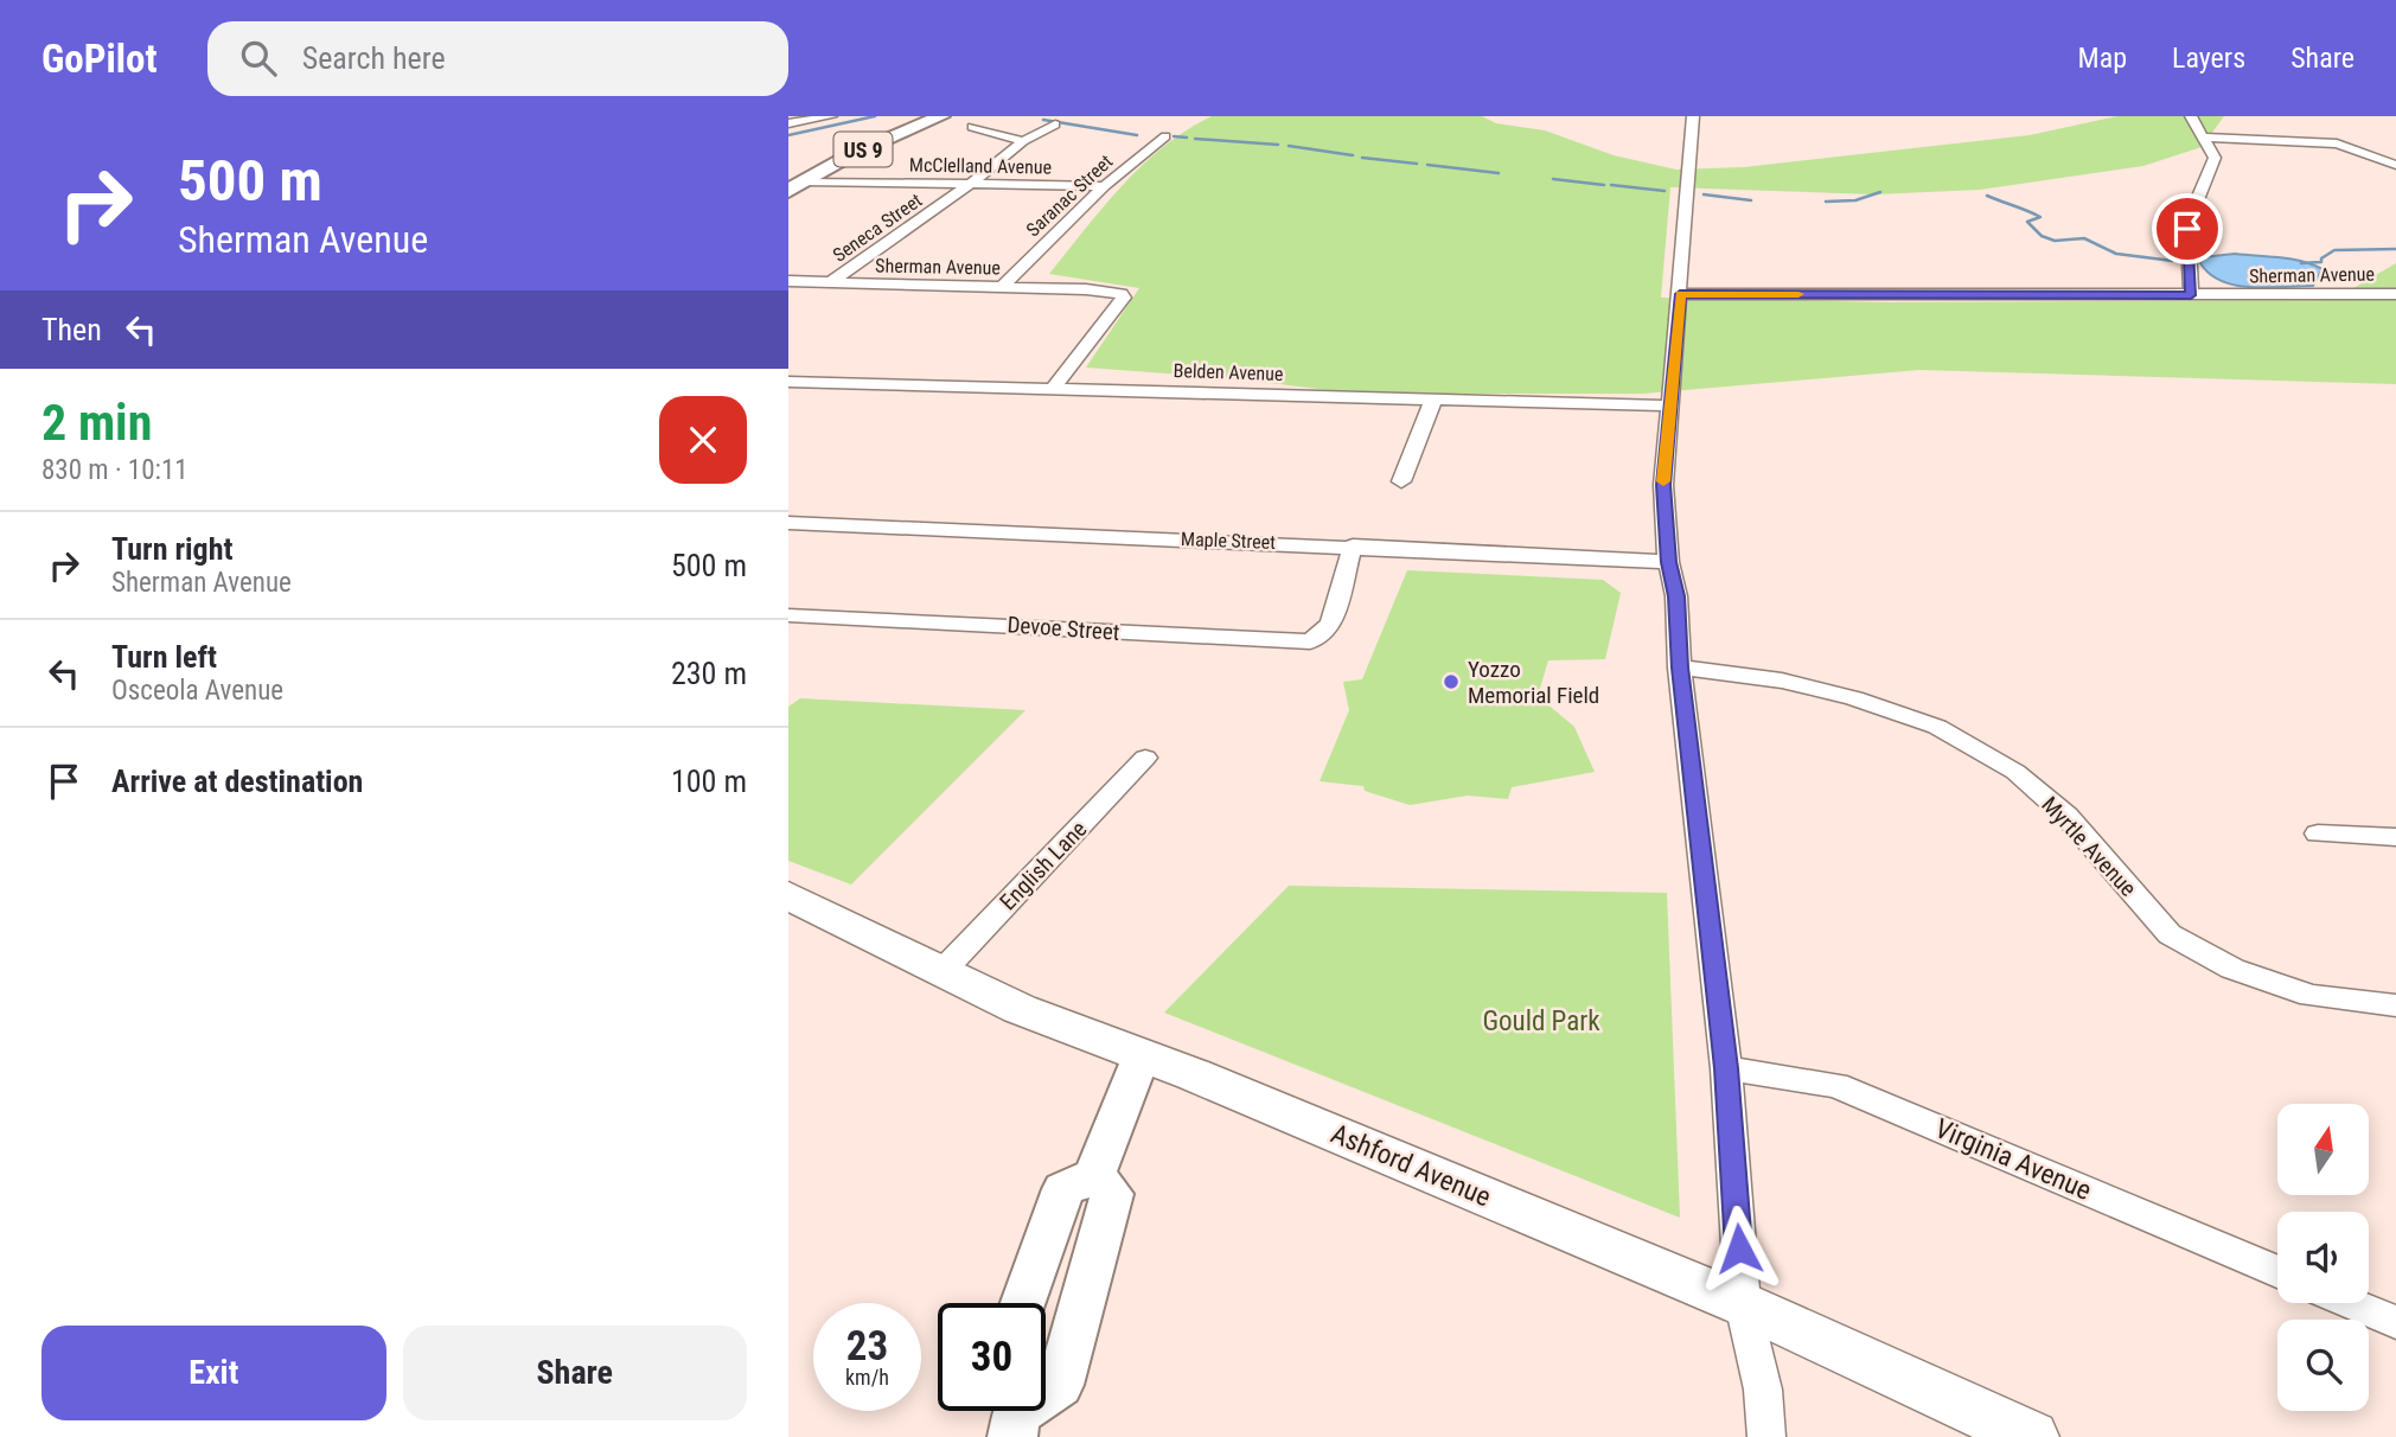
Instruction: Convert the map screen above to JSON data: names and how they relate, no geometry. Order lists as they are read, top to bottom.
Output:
{
  "streets": {
    "main road": ["US 9", "Ashford Avenue"],
    "street": [
      "McClelland Avenue",
      "Saranac Street",
      "Seneca Street",
      "Sherman Avenue",
      "Belden Avenue",
      "Maple Street",
      "Devoe Street",
      "Myrtle Avenue",
      "English Lane",
      "Virginia Avenue"
    ]
  },
  "crossings": [
    ["US 9", "McClelland Avenue"],
    ["McClelland Avenue", "Saranac Street"],
    ["McClelland Avenue", "Seneca Street"],
    ["Saranac Street", "Sherman Avenue"],
    ["Seneca Street", "Sherman Avenue"],
    ["Sherman Avenue", "Belden Avenue"],
    ["Maple Street", "Devoe Street"],
    ["English Lane", "Ashford Avenue"]
  ],
  "parks": ["Gould Park"],
  "places": ["Yozzo Memorial Field"],
  "north": "top",
  "page": {
    "header": "GoPilot",
    "search": "Search here",
    "nav": ["Map", "Layers", "Share"],
    "turn": ["500 m", "Sherman Avenue"],
    "then": "Then",
    "heading": ["2 min", "830 m · 10:11"],
    "list": [
      {
        "name": "Turn right",
        "note": "Sherman Avenue",
        "value": "500 m"
      },
      {
        "name": "Turn left",
        "note": "Osceola Avenue",
        "value": "230 m"
      },
      {
        "name": "Arrive at destination",
        "value": "100 m"
      }
    ],
    "speed": "23 km/h",
    "limit": "30",
    "buttons": ["Exit", "Share"]
  }
}
